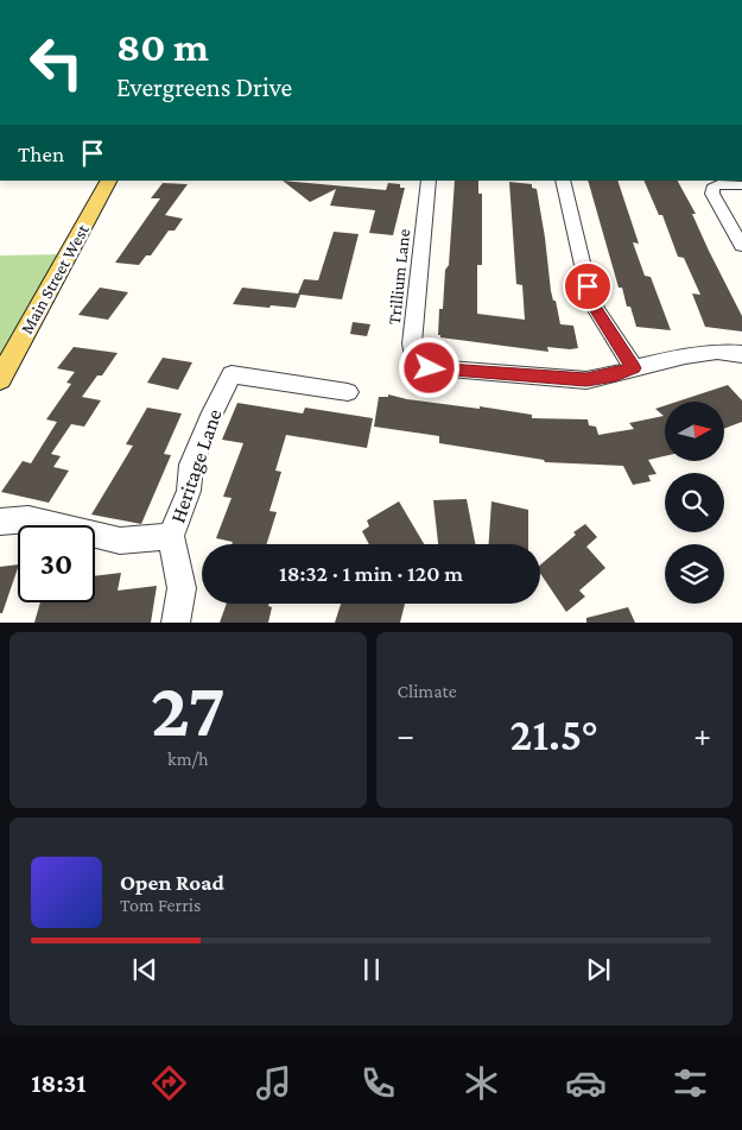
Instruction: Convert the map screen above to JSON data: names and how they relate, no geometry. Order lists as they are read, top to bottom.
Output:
{
  "streets": {
    "main road": ["Main Street West"],
    "street": ["Trillium Lane", "Heritage Lane"]
  },
  "north": "right",
  "page": {
    "turn": ["80 m", "Evergreens Drive"],
    "then": "Then",
    "limit": "30",
    "trip": "18:32 · 1 min · 120 m",
    "tile": [
      ["27", "km/h"],
      "Climate"
    ],
    "heat": ["−", "21.5°", "+"],
    "song": ["Open Road", "Tom Ferris"],
    "tabs": "18:31"
  }
}
